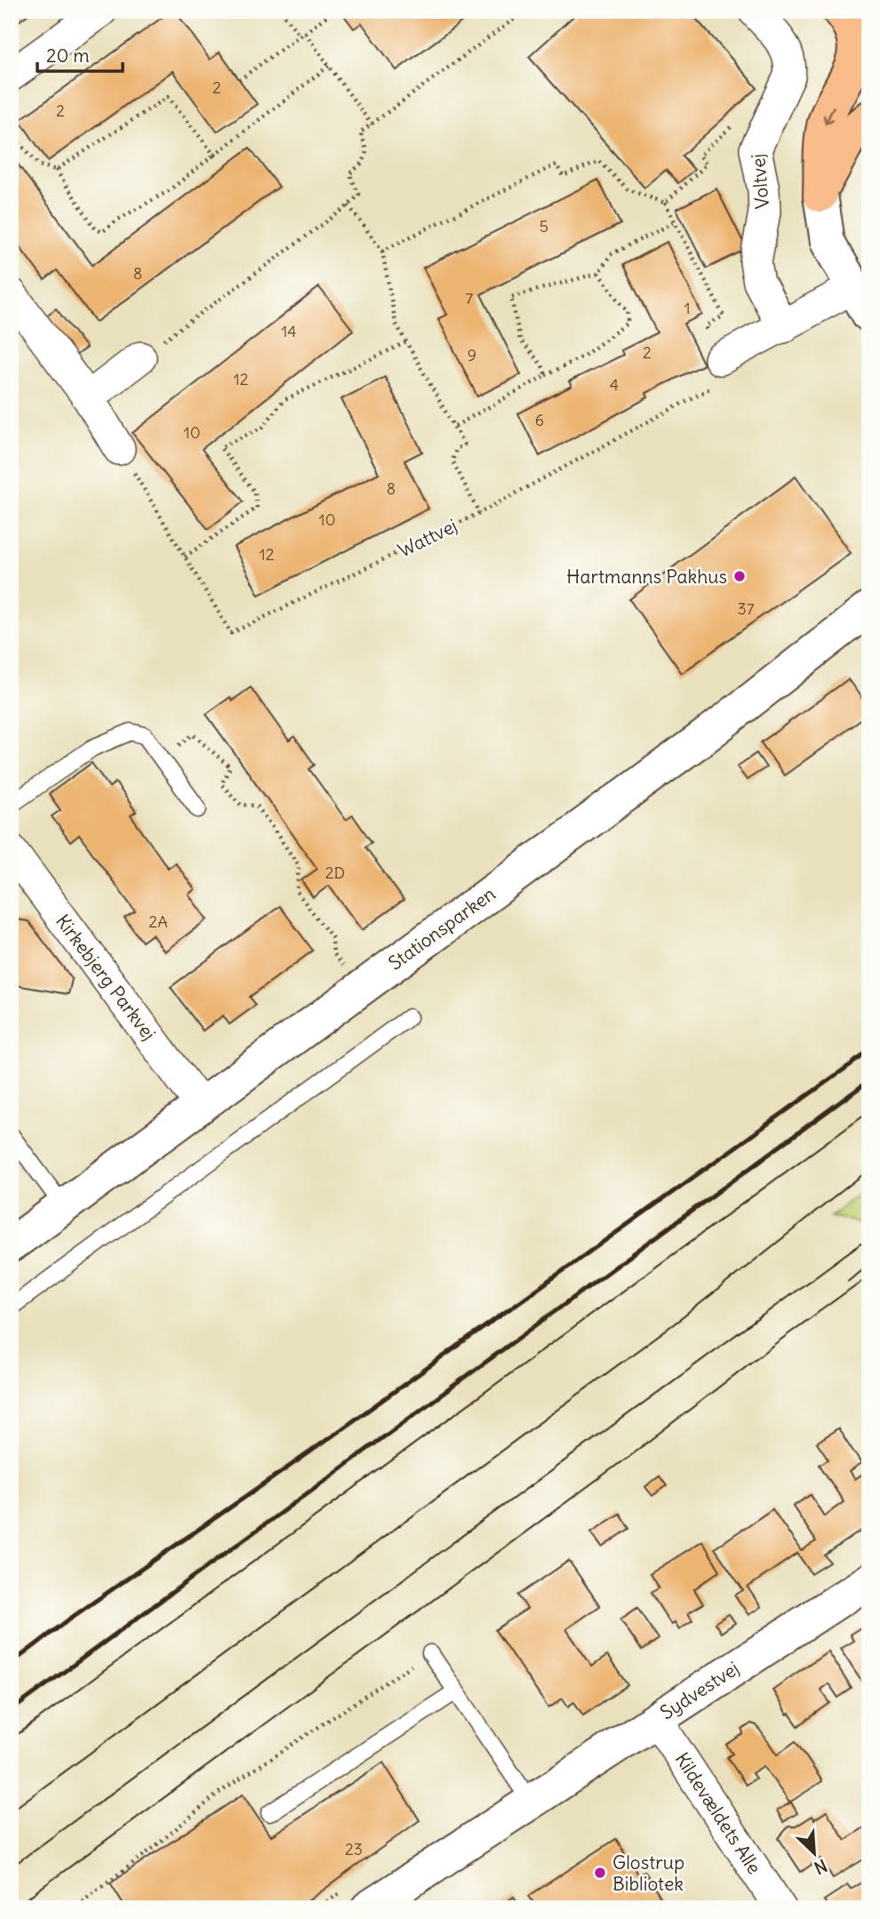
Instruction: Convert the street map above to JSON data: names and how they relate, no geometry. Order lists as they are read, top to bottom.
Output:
{
  "streets": {
    "street": [
      "Voltvej",
      "Stationsparken",
      "Kirkebjerg Parkvej",
      "Sydvestvej",
      "Kildevældets Alle"
    ],
    "path": ["Wattvej"]
  },
  "crossings": [
    ["Stationsparken", "Kirkebjerg Parkvej"],
    ["Sydvestvej", "Kildevældets Alle"]
  ],
  "places": ["Hartmanns Pakhus", "Glostrup Bibliotek"],
  "house_numbers": [
    "2",
    "2",
    "5",
    "8",
    "7",
    "1",
    "14",
    "2",
    "9",
    "12",
    "4",
    "6",
    "10",
    "8",
    "10",
    "12",
    "37",
    "2D",
    "2A",
    "23"
  ],
  "scale_bar": "20 m",
  "north": "bottom right"
}
